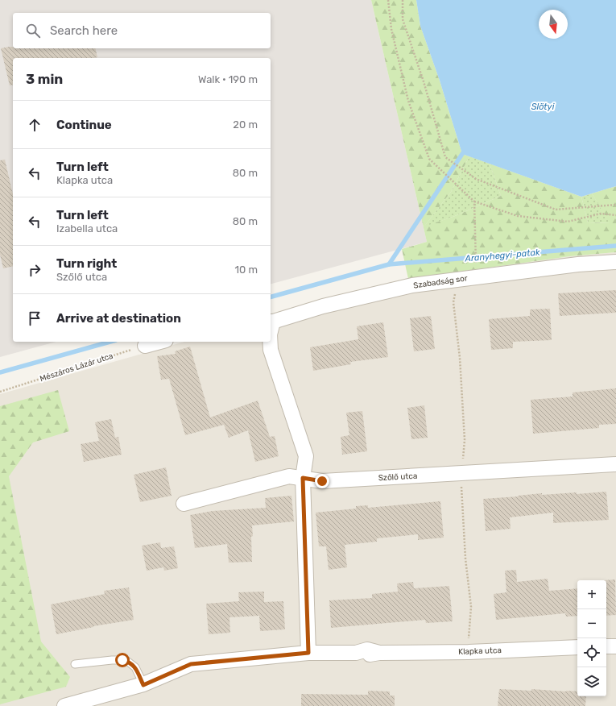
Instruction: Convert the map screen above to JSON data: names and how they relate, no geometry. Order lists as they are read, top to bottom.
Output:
{
  "streets": {
    "street": ["Szabadság sor", "Szőlő utca", "Klapka utca"],
    "path": ["Mészáros Lázár utca"]
  },
  "water": ["Slötyi", "Aranyhegyi-patak"],
  "north": "bottom",
  "page": {
    "search": "Search here",
    "heading": ["3 min", "Walk · 190 m"],
    "list": [
      ["Continue", "20 m"],
      ["Turn left", "Klapka utca", "80 m"],
      ["Turn left", "Izabella utca", "80 m"],
      ["Turn right", "Szőlő utca", "10 m"],
      "Arrive at destination"
    ],
    "map_buttons": ["+", "−"]
  }
}
